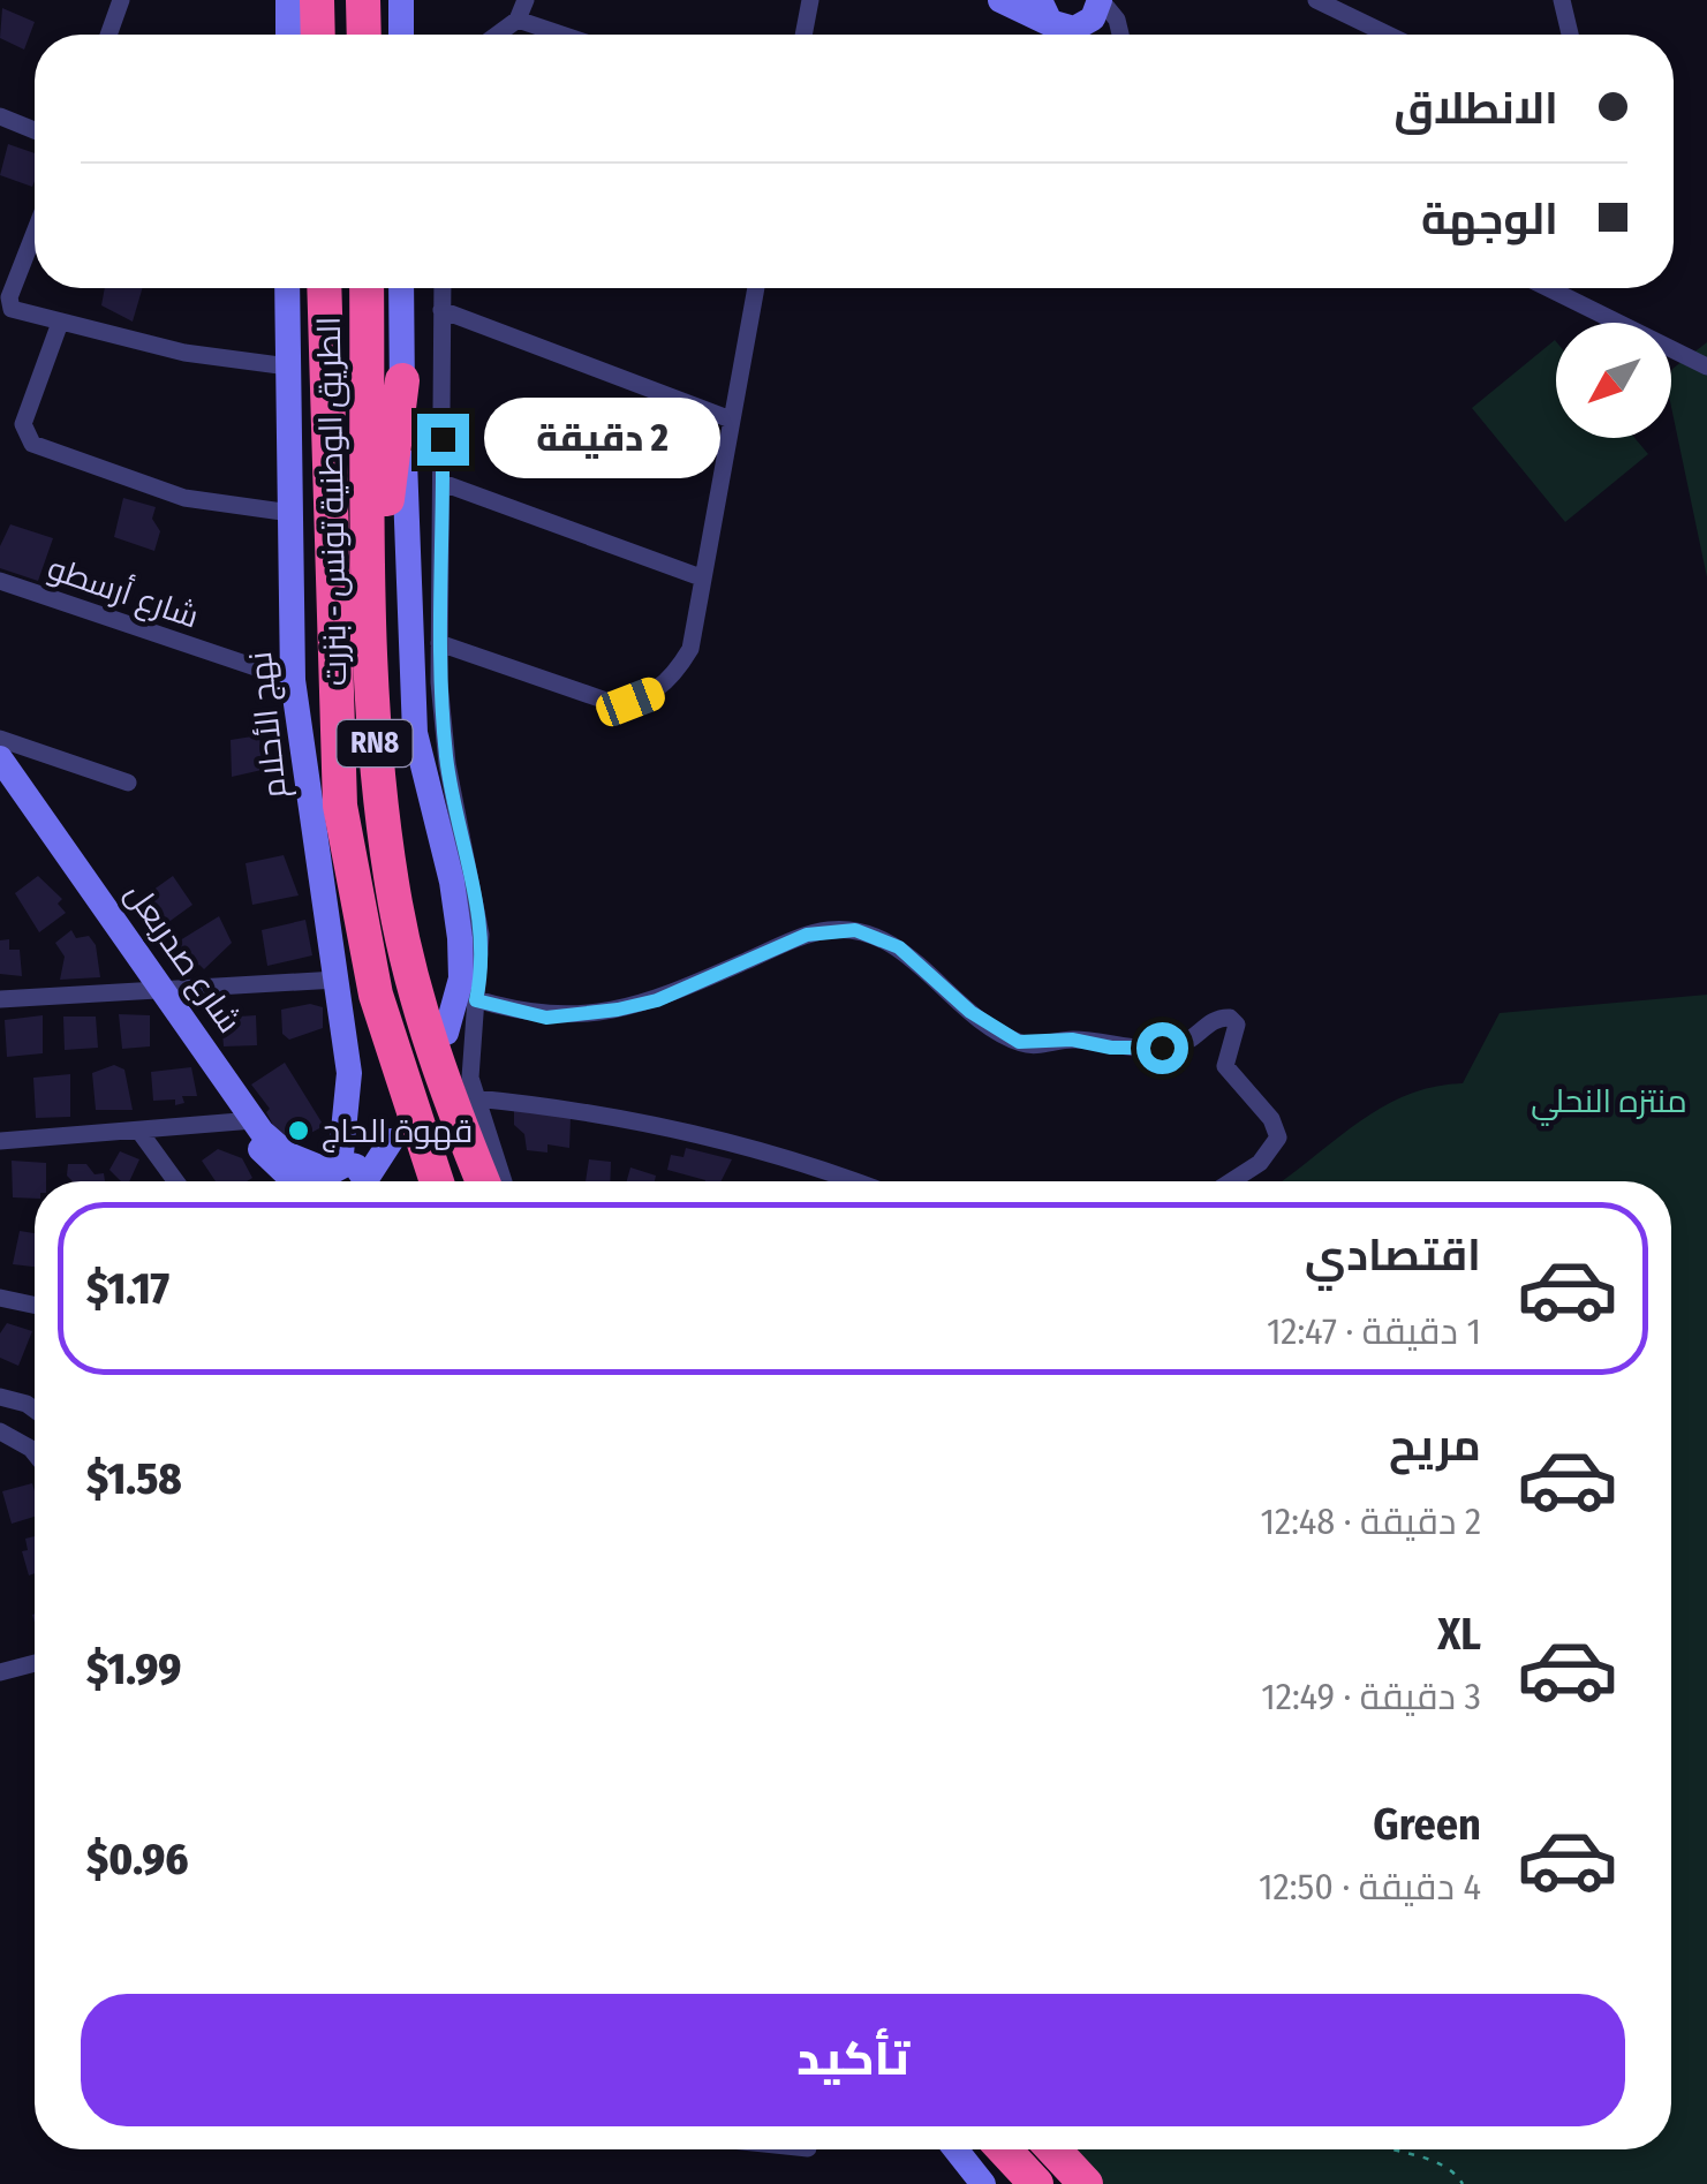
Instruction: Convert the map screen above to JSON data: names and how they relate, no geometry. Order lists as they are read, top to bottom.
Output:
{
  "streets": {
    "highway": ["الطريق الوطنية تونس - بنزرت", "RN8"],
    "street": ["شارع أرسطو", "نهج الأحلام", "شارع صدربعل"]
  },
  "crossings": [
    ["الطريق الوطنية تونس - بنزرت", "RN8"],
    ["شارع أرسطو", "نهج الأحلام"],
    ["نهج الأحلام", "شارع صدربعل"]
  ],
  "parks": ["منتزه النحلي"],
  "places": ["قهوة الحاج"],
  "north": "bottom left",
  "page": {
    "banner": ["الانطلاق", "الوجهة"],
    "bubble": "2 دقيقة",
    "list": [
      {
        "name": "اقتصادي",
        "note": "1 دقيقة · 12:47",
        "value": "$1.17"
      },
      {
        "name": "مريح",
        "note": "2 دقيقة · 12:48",
        "value": "$1.58"
      },
      {
        "name": "XL",
        "note": "3 دقيقة · 12:49",
        "value": "$1.99"
      },
      {
        "name": "Green",
        "note": "4 دقيقة · 12:50",
        "value": "$0.96"
      }
    ],
    "buttons": "تأكيد"
  }
}
